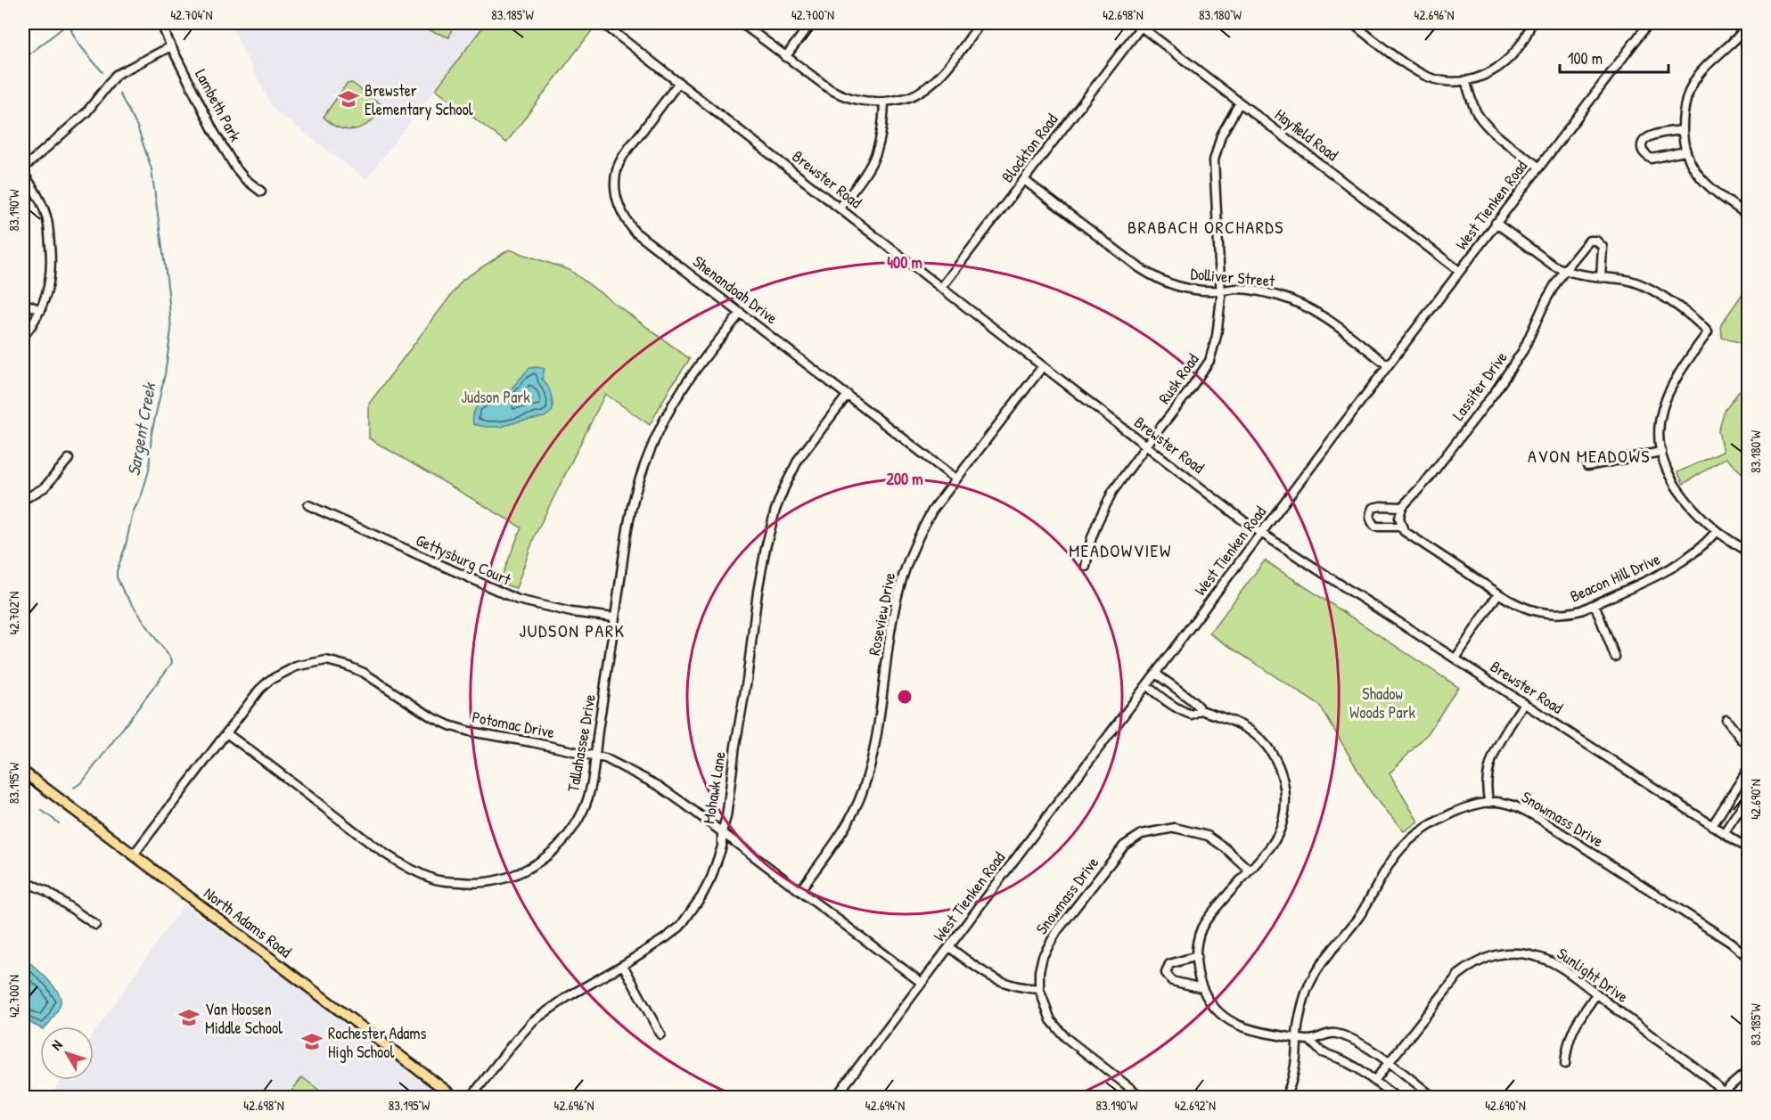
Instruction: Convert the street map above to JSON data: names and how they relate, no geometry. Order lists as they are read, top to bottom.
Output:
{
  "streets": {
    "main road": ["North Adams Road"],
    "street": [
      "Lambeth Park",
      "Hayfield Road",
      "Blockton Road",
      "Brewster Road",
      "West Tienken Road",
      "Dolliver Street",
      "Shenandoah Drive",
      "Rusk Road",
      "Lassiter Drive",
      "Gettysburg Court",
      "Beacon Hill Drive",
      "Roseview Drive",
      "Potomac Drive",
      "Tallahassee Drive",
      "Mohawk Lane",
      "Snowmass Drive",
      "Sunlight Drive"
    ]
  },
  "crossings": [
    ["Hayfield Road", "Blockton Road"],
    ["Hayfield Road", "West Tienken Road"],
    ["Hayfield Road", "Rusk Road"],
    ["Blockton Road", "Brewster Road"],
    ["Blockton Road", "Dolliver Street"],
    ["Brewster Road", "West Tienken Road"],
    ["Brewster Road", "Shenandoah Drive"],
    ["Brewster Road", "Rusk Road"],
    ["Brewster Road", "Roseview Drive"],
    ["West Tienken Road", "Dolliver Street"],
    ["West Tienken Road", "Potomac Drive"],
    ["Dolliver Street", "Rusk Road"],
    ["Shenandoah Drive", "Roseview Drive"],
    ["Shenandoah Drive", "Tallahassee Drive"],
    ["Shenandoah Drive", "Mohawk Lane"],
    ["Gettysburg Court", "Tallahassee Drive"],
    ["Roseview Drive", "Potomac Drive"],
    ["Potomac Drive", "Tallahassee Drive"],
    ["Potomac Drive", "Mohawk Lane"],
    ["Potomac Drive", "North Adams Road"]
  ],
  "districts": [
    "BRABACH ORCHARDS",
    "AVON MEADOWS",
    "MEADOWVIEW",
    "JUDSON PARK"
  ],
  "water": ["Sargent Creek"],
  "parks": ["Judson Park", "Shadow Woods Park"],
  "places": {
    "school or university": ["Brewster Elementary School", "Van Hoosen Middle School", "Rochester Adams High School"]
  },
  "scale_bar": "100 m",
  "north": "top left",
  "coordinates": [
    "42.704°N",
    "83.185°W",
    "42.700°N",
    "42.698°N",
    "83.180°W",
    "42.696°N",
    "83.190°W",
    "42.702°N",
    "83.195°W",
    "42.690°N",
    "42.694°N",
    "42.692°N"
  ],
  "rings": ["400 m", "200 m"]
}
